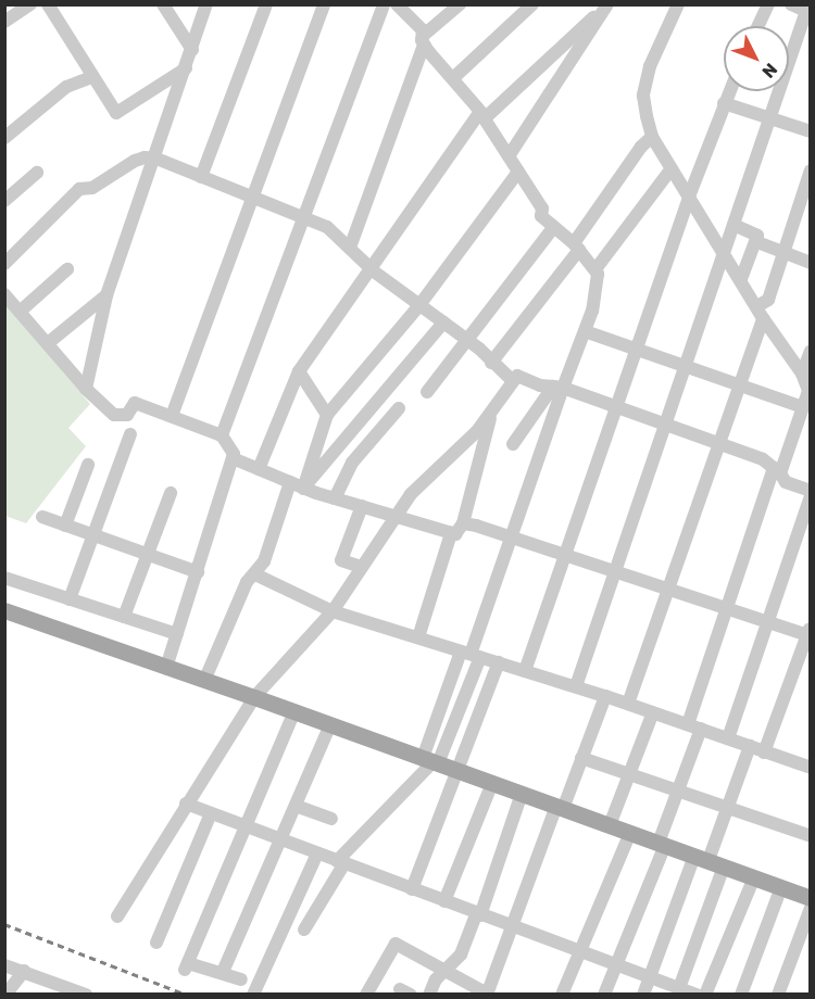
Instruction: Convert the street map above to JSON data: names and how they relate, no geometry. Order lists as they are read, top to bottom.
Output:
{
  "north": "bottom right"
}
